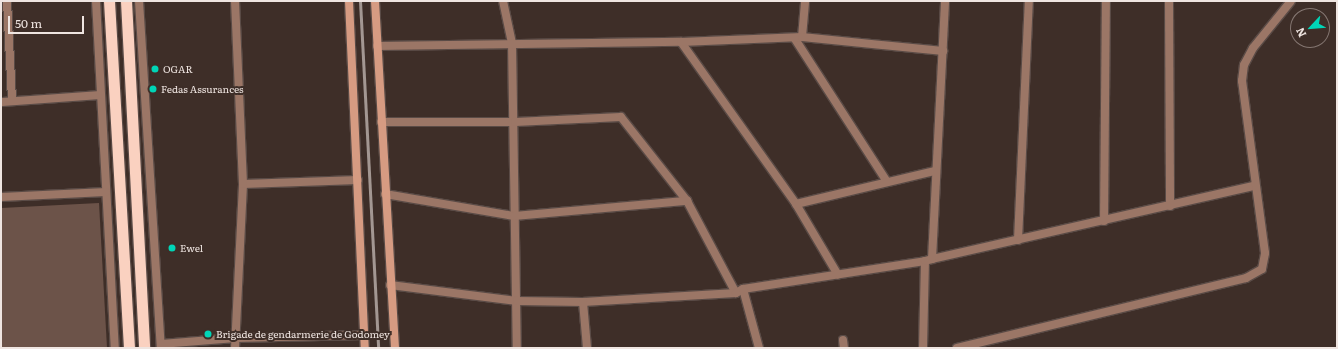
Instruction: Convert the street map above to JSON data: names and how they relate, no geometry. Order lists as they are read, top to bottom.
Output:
{
  "places": [
    "OGAR",
    "Fedas Assurances",
    "Ewel",
    "Brigade de gendarmerie de Godomey"
  ],
  "scale_bar": "50 m",
  "north": "bottom left"
}
